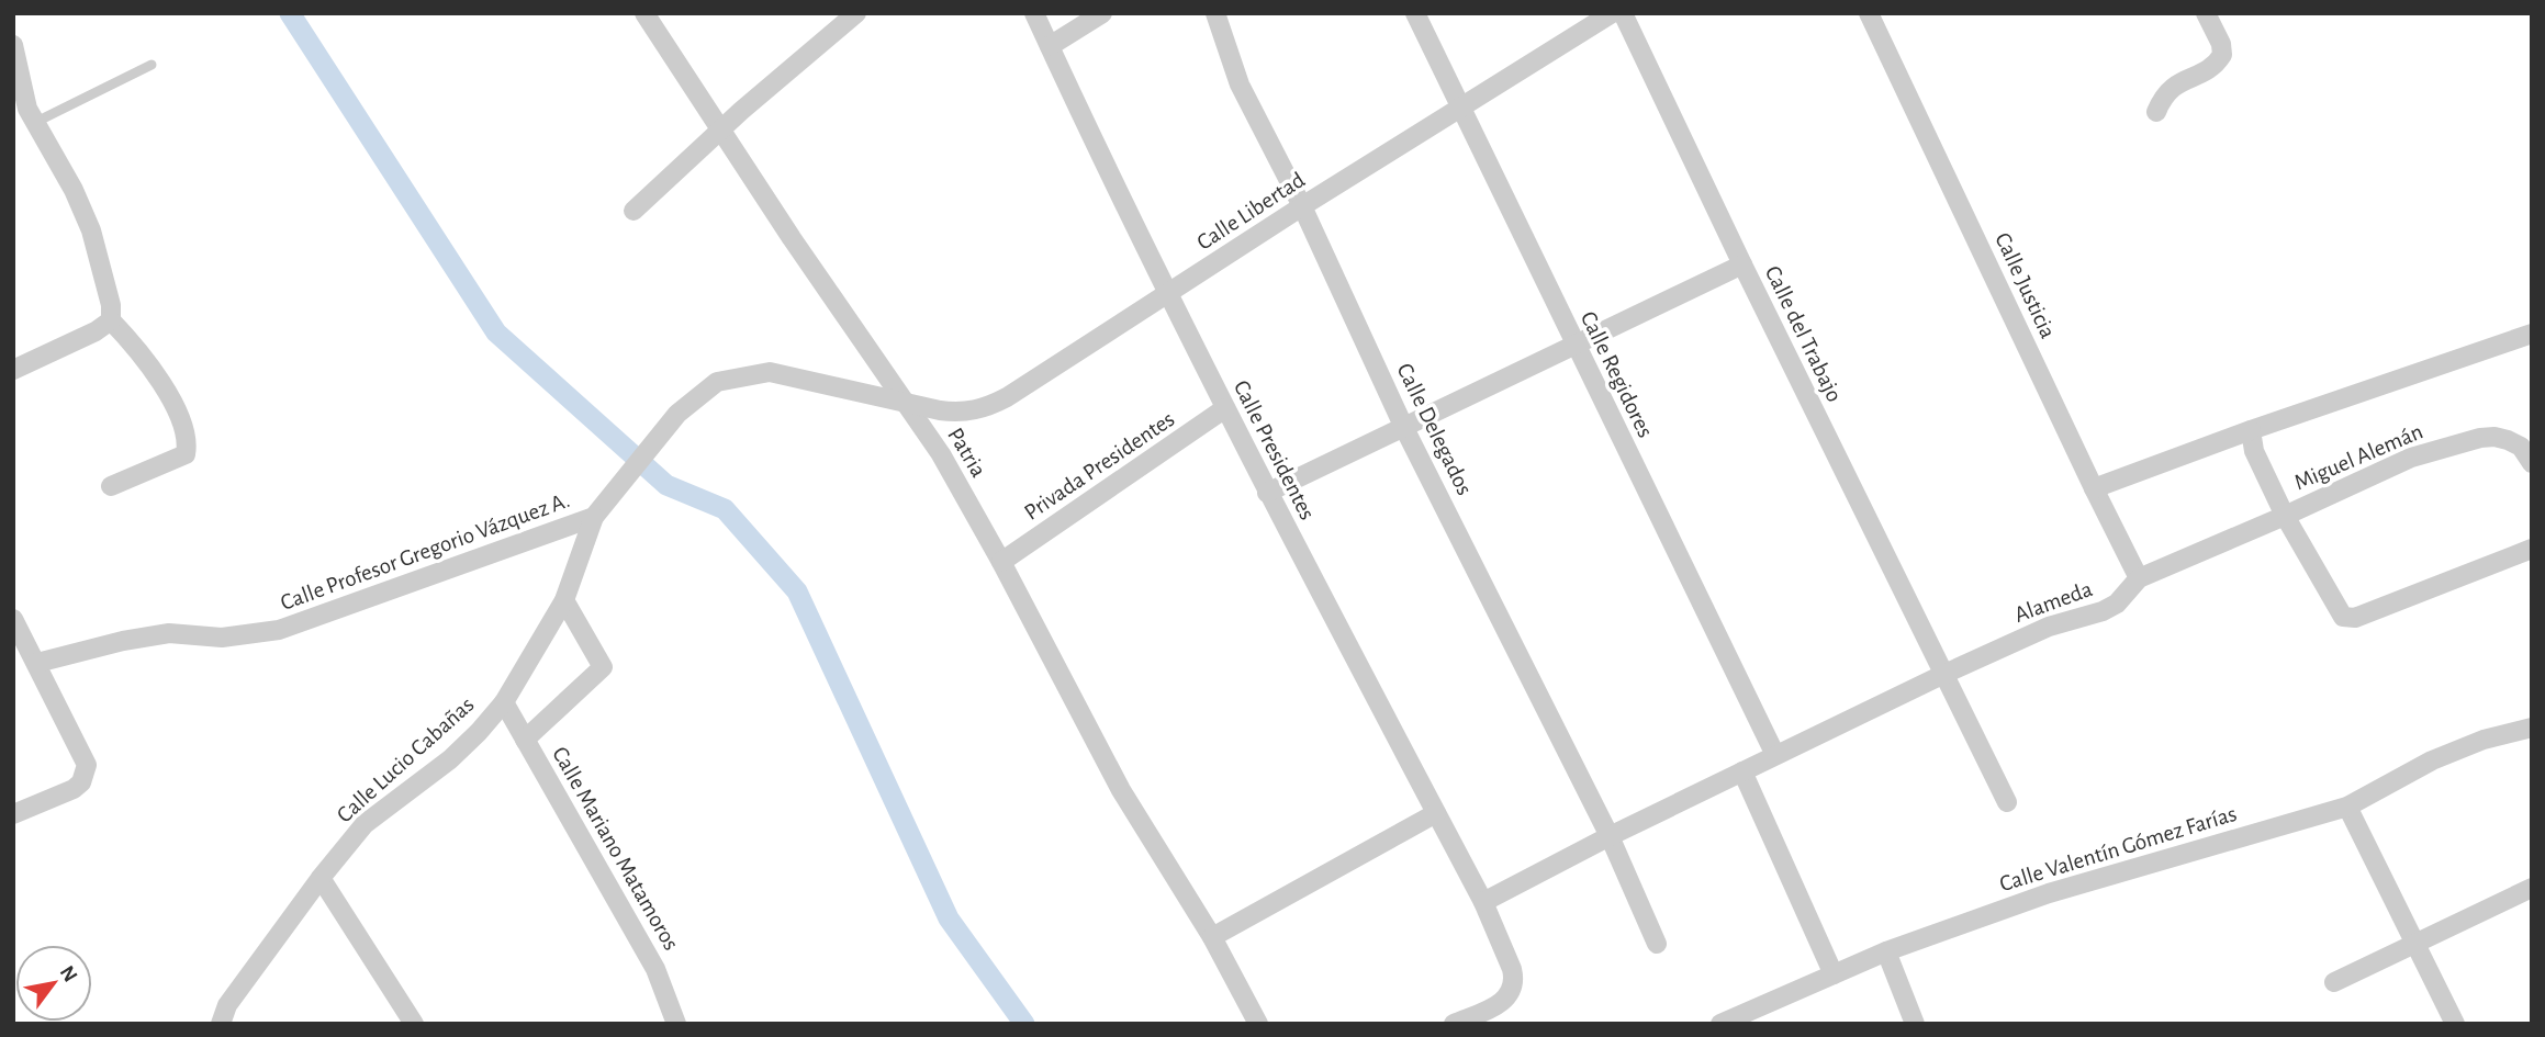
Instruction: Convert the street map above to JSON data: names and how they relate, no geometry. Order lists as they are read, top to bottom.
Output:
{
  "streets": {
    "street": [
      "Calle Libertad",
      "Calle Justicia",
      "Calle del Trabajo",
      "Calle Regidores",
      "Calle Delegados",
      "Calle Presidentes",
      "Patria",
      "Miguel Alemán",
      "Privada Presidentes",
      "Calle Profesor Gregorio Vázquez A.",
      "Alameda",
      "Calle Lucio Cabañas",
      "Calle Mariano Matamoros",
      "Calle Valentín Gómez Farías"
    ]
  },
  "crossings": [
    ["Calle Libertad", "Calle Regidores"],
    ["Calle Libertad", "Calle Delegados"],
    ["Calle Libertad", "Calle Presidentes"],
    ["Calle Libertad", "Patria"],
    ["Calle Libertad", "Calle Profesor Gregorio Vázquez A."],
    ["Calle Justicia", "Alameda"],
    ["Calle del Trabajo", "Alameda"],
    ["Calle Regidores", "Alameda"],
    ["Calle Delegados", "Alameda"],
    ["Calle Presidentes", "Privada Presidentes"],
    ["Calle Presidentes", "Alameda"],
    ["Patria", "Privada Presidentes"],
    ["Patria", "Calle Profesor Gregorio Vázquez A."],
    ["Miguel Alemán", "Alameda"],
    ["Calle Profesor Gregorio Vázquez A.", "Calle Lucio Cabañas"],
    ["Calle Lucio Cabañas", "Calle Mariano Matamoros"]
  ],
  "north": "top right"
}
